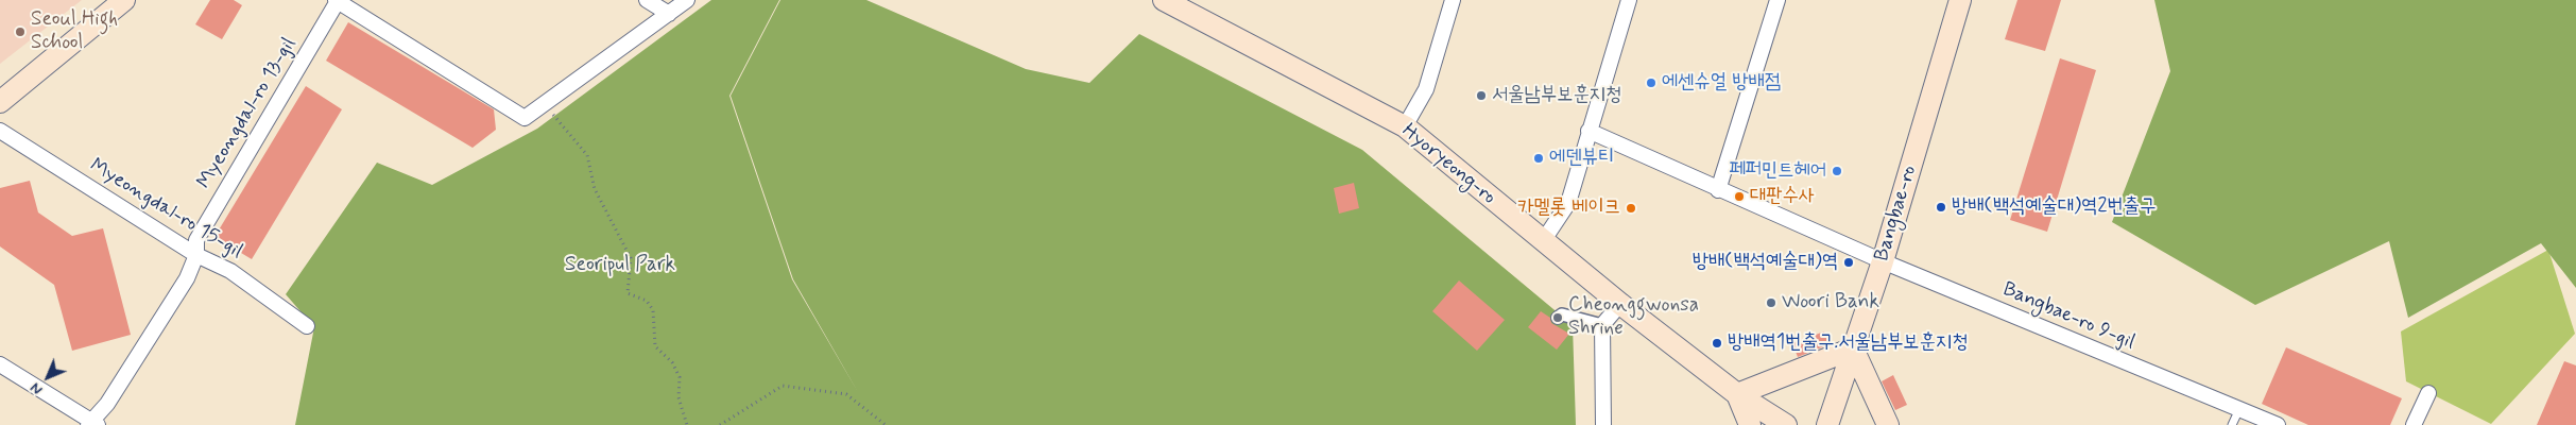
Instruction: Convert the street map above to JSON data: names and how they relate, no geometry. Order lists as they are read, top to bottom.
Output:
{
  "streets": {
    "main road": ["Hyoryeong-ro", "Bangbae-ro"],
    "street": ["Myeongdal-ro 13-gil", "Myeongdal-ro 15-gil", "Bangbae-ro 9-gil"]
  },
  "crossings": [
    ["Myeongdal-ro 13-gil", "Myeongdal-ro 15-gil"],
    ["Bangbae-ro", "Bangbae-ro 9-gil"]
  ],
  "parks": ["Seoripul Park"],
  "places": [
    "Seoul High School",
    "에센슈얼 방배점",
    "서울남부보훈지청",
    "에덴뷰티",
    "페퍼민트헤어",
    "대판수사",
    "방배(백석예술대)역2번출구",
    "카멜롯 베이크",
    "방배(백석예술대)역",
    "Woori Bank",
    "Cheonggwonsa Shrine",
    "방배역1번출구.서울남부보훈지청"
  ],
  "north": "bottom left"
}
